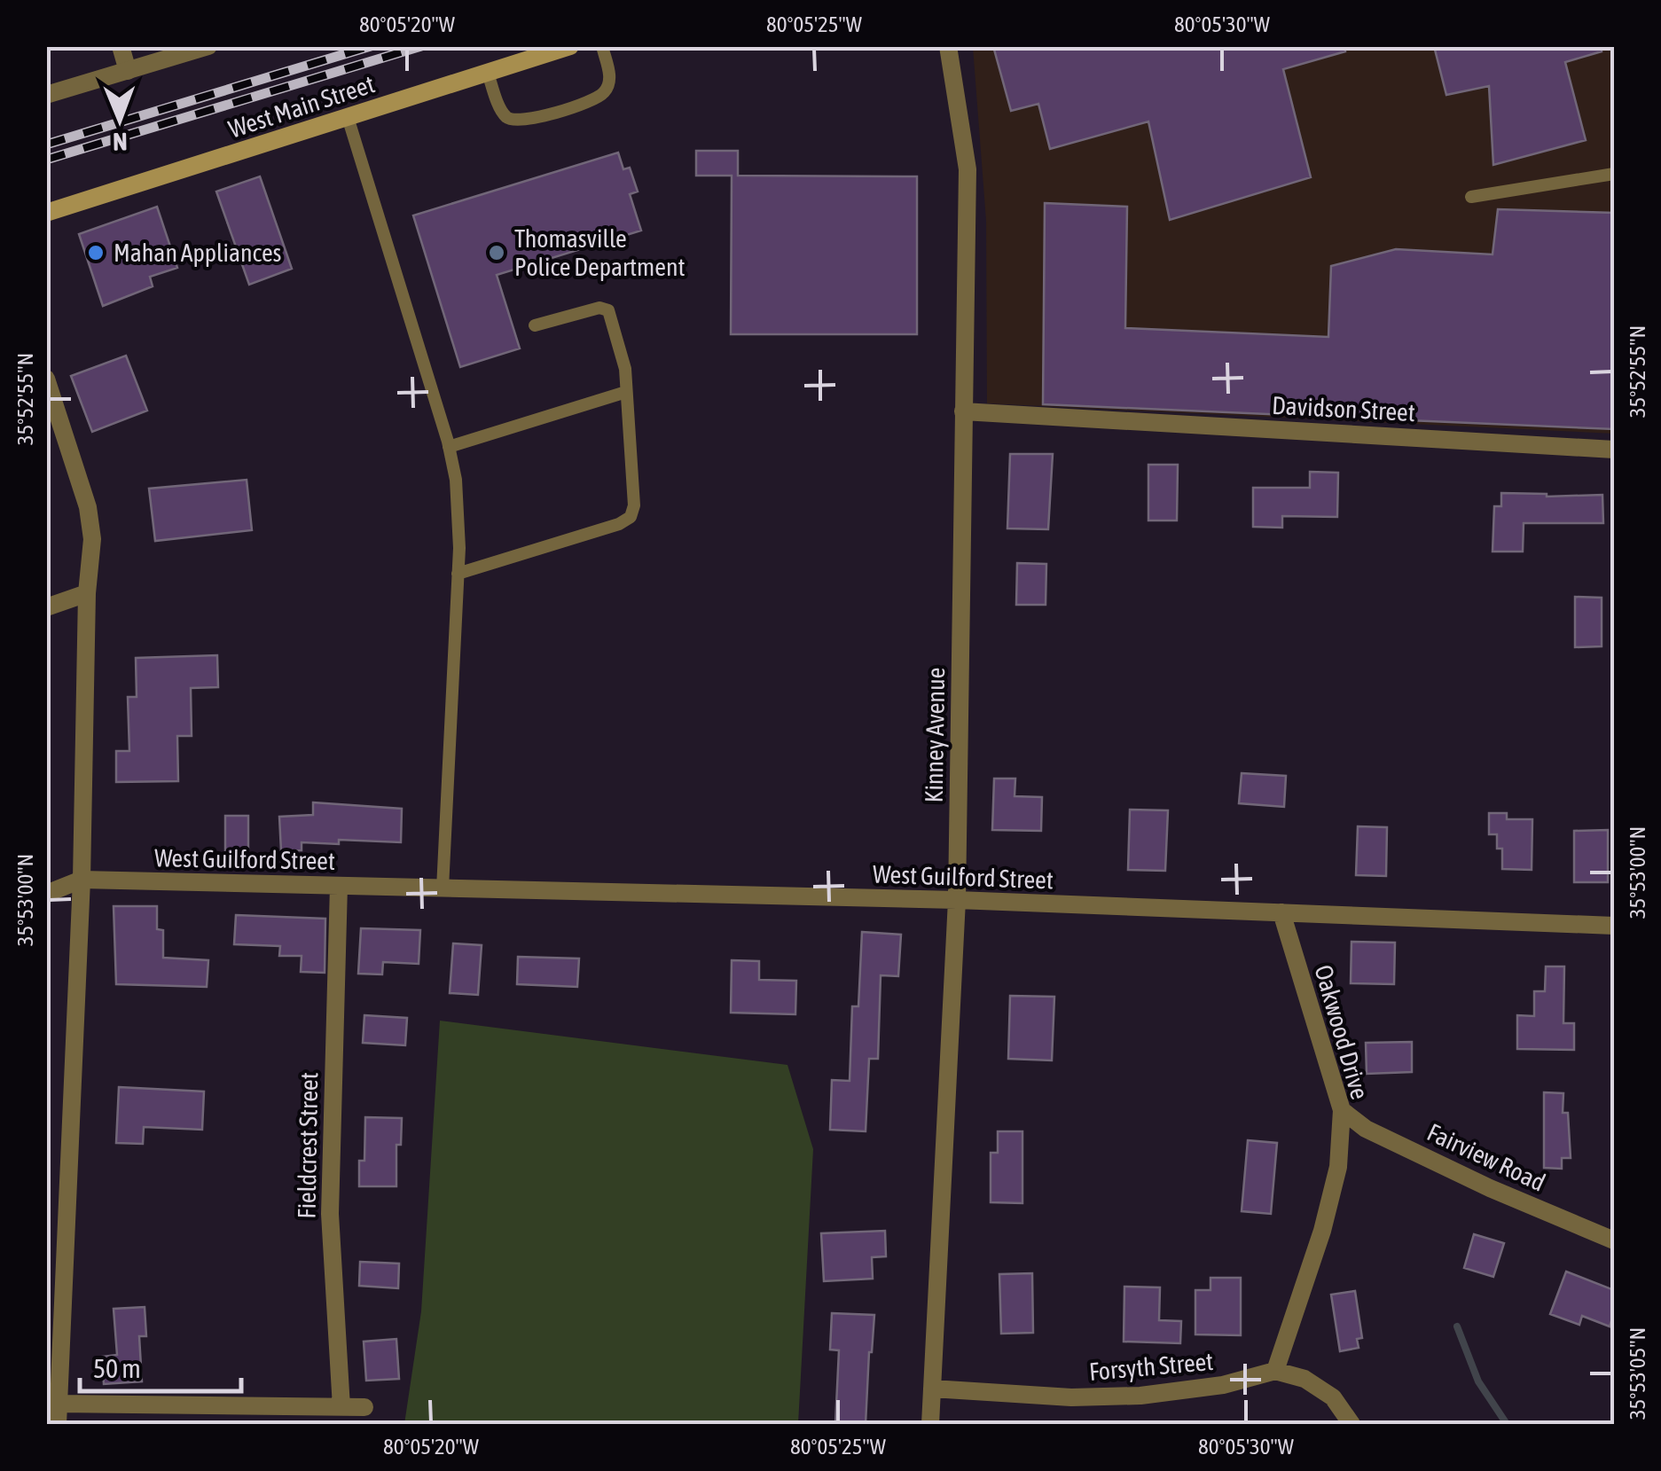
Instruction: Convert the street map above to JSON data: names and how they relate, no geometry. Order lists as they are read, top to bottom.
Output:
{
  "streets": {
    "main road": ["West Main Street"],
    "street": [
      "Davidson Street",
      "Kinney Avenue",
      "West Guilford Street",
      "Oakwood Drive",
      "Fieldcrest Street",
      "Fairview Road",
      "Forsyth Street"
    ]
  },
  "crossings": [
    ["Davidson Street", "Kinney Avenue"],
    ["Kinney Avenue", "West Guilford Street"],
    ["Kinney Avenue", "Forsyth Street"],
    ["West Guilford Street", "Oakwood Drive"],
    ["West Guilford Street", "Fieldcrest Street"],
    ["Oakwood Drive", "Fairview Road"],
    ["Oakwood Drive", "Forsyth Street"]
  ],
  "places": ["Mahan Appliances", "Thomasville Police Department"],
  "scale_bar": "50 m",
  "north": "bottom",
  "coordinates": [
    "80°05'20\"W",
    "80°05'25\"W",
    "80°05'30\"W",
    "35°52'55\"N",
    "35°53'00\"N",
    "35°53'05\"N"
  ]
}
